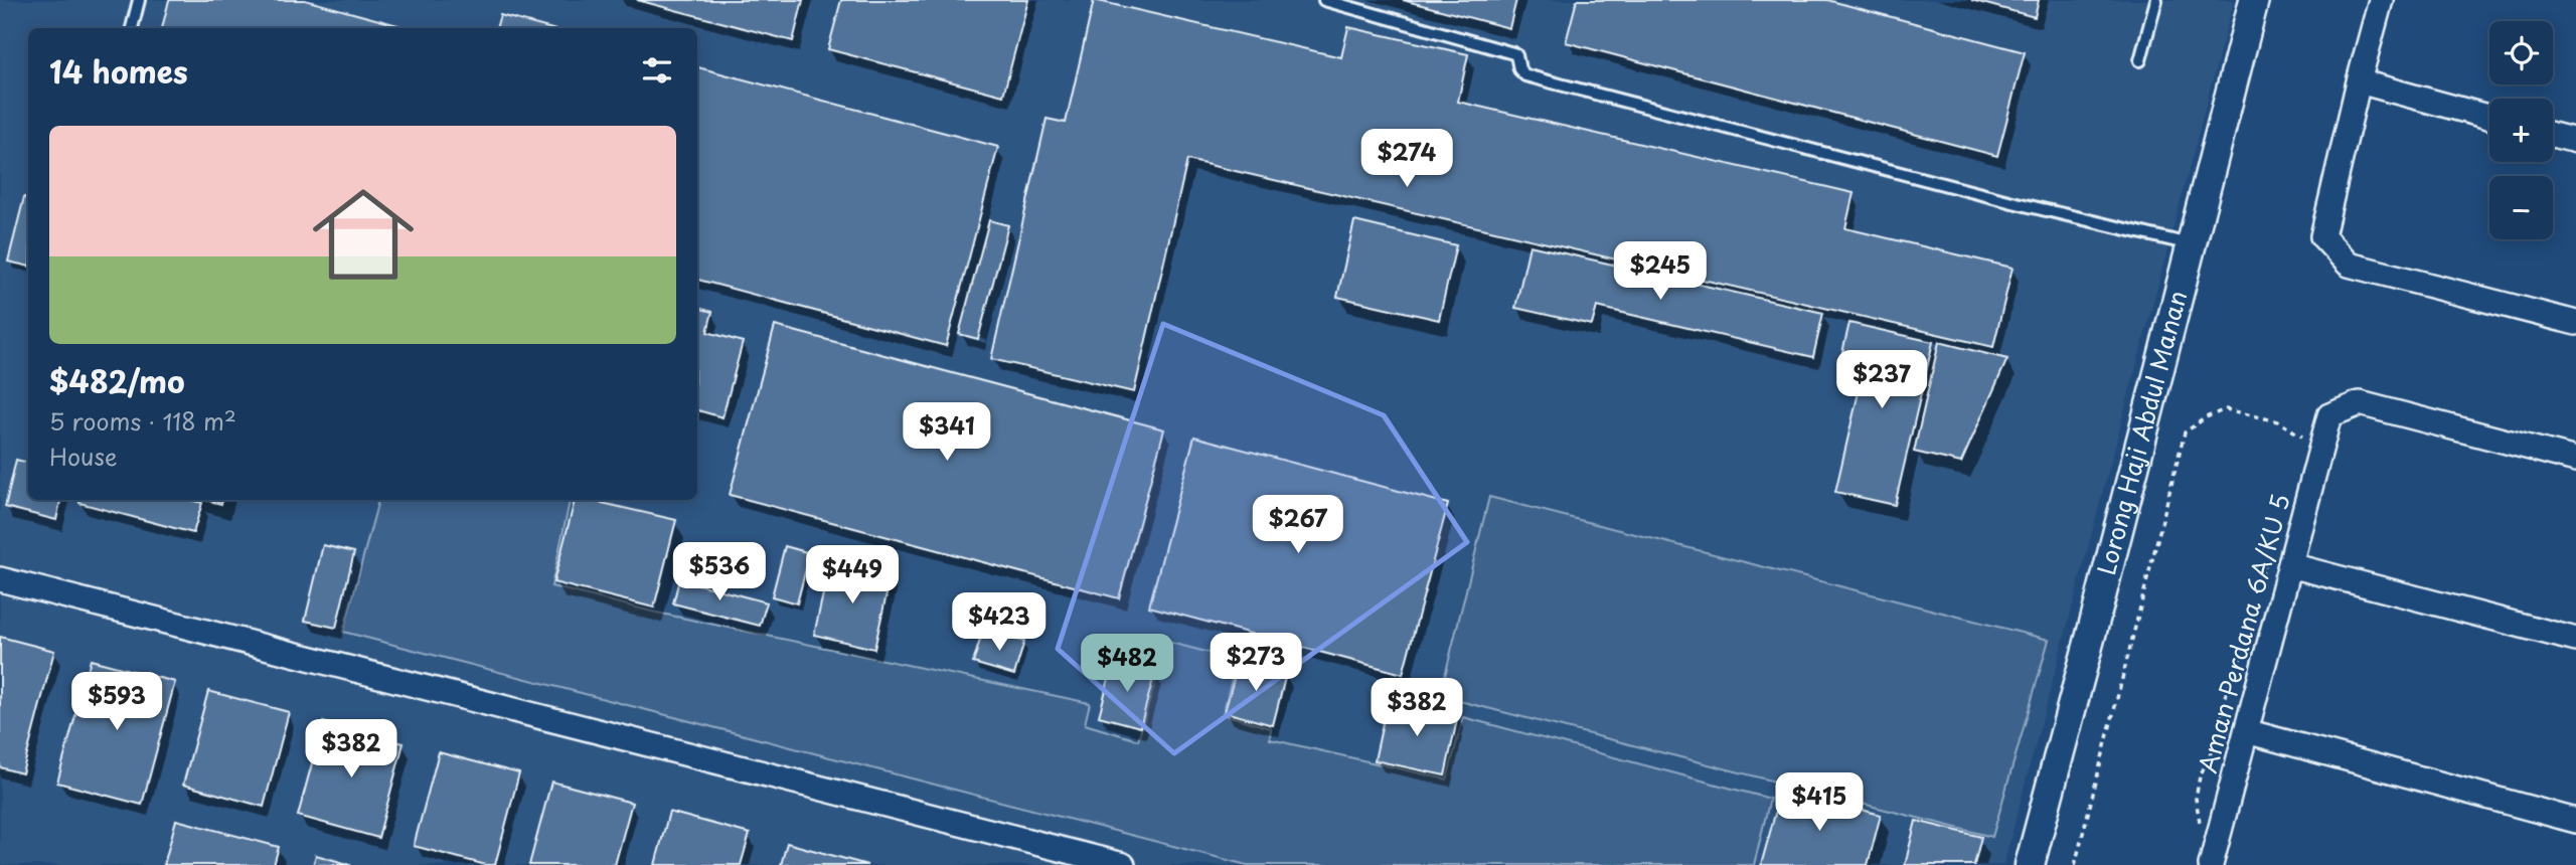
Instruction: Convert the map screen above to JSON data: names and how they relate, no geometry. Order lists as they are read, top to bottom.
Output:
{
  "streets": {
    "street": ["Lorong Haji Abdul Manan", "Aman Perdana 6A/KU 5"]
  },
  "page": {
    "map_buttons": ["+", "−"],
    "heading": "14 homes",
    "list": [
      {
        "name": "$482/mo",
        "note": "5 rooms · 118 m² · House"
      }
    ],
    "price": [
      "$274",
      "$245",
      "$237",
      "$341",
      "$267",
      "$536",
      "$449",
      "$423",
      "$273",
      "$482",
      "$593",
      "$382",
      "$382",
      "$415"
    ]
  }
}
